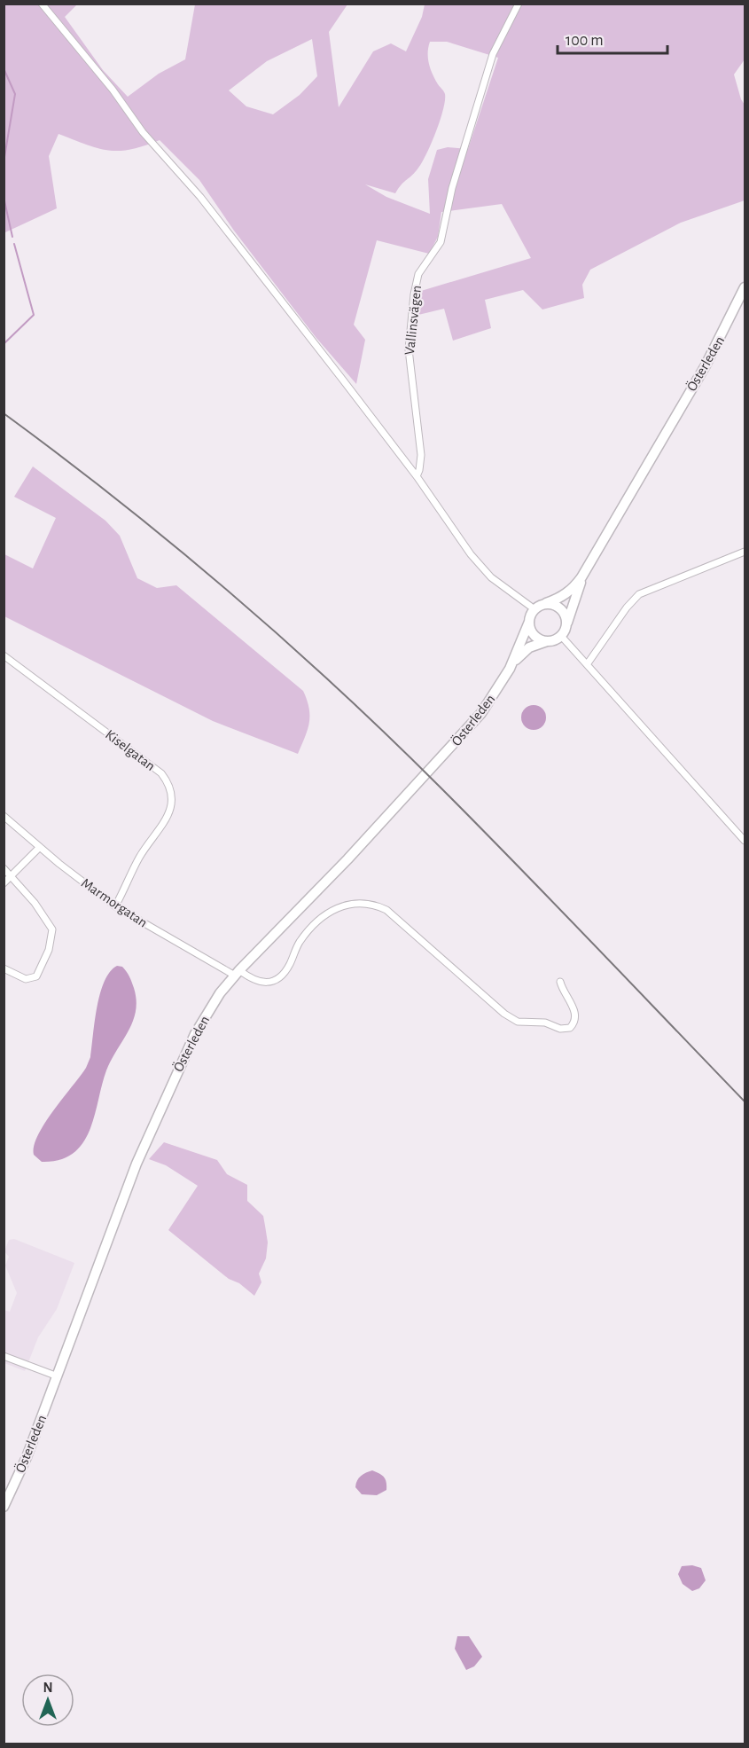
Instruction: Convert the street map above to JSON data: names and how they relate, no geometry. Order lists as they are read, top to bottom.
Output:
{
  "streets": {
    "main road": ["Österleden"],
    "street": ["Vallinsvägen", "Kiselgatan", "Marmorgatan"]
  },
  "crossings": [
    ["Österleden", "Marmorgatan"],
    ["Kiselgatan", "Marmorgatan"]
  ],
  "scale_bar": "100 m",
  "north": "top"
}
